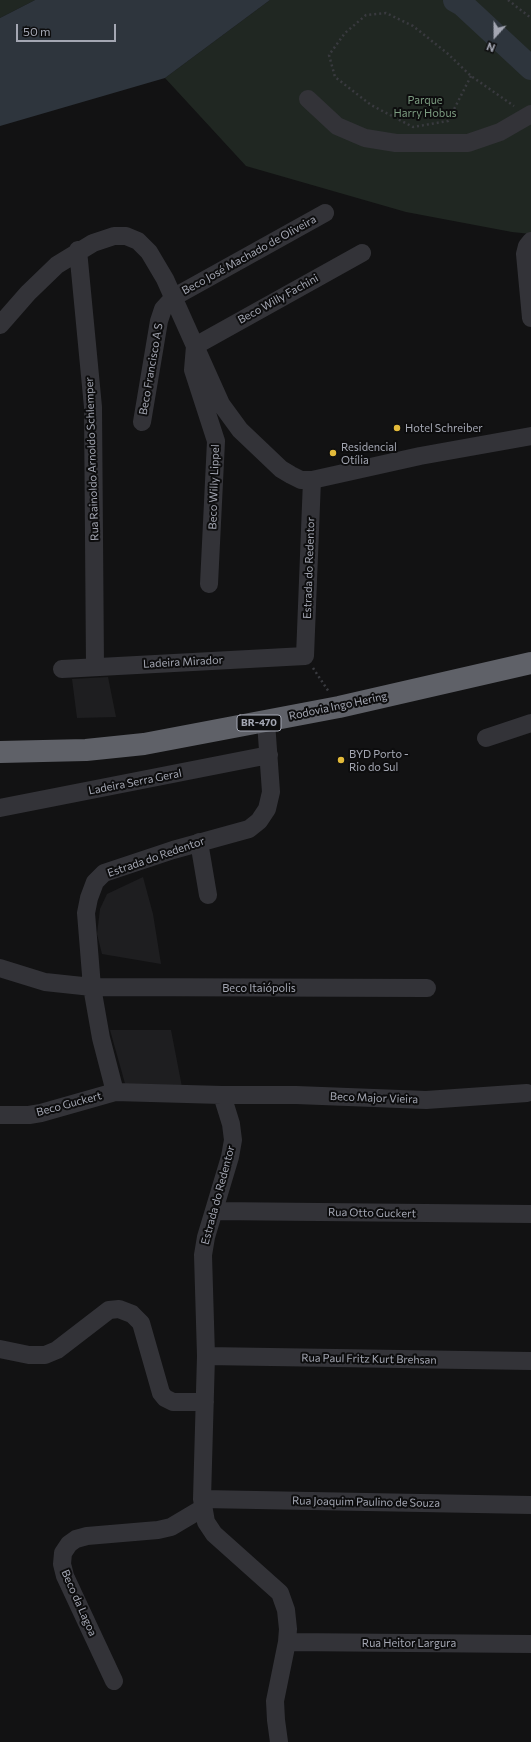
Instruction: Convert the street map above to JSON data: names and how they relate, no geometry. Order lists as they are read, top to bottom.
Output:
{
  "streets": {
    "highway": ["Rodovia Ingo Hering", "BR-470"],
    "street": [
      "Beco José Machado de Oliveira",
      "Beco Willy Fachini",
      "Beco Francisco A S",
      "Rua Rainoldo Arnoldo Schlemper",
      "Beco Willy Lippel",
      "Estrada do Redentor",
      "Ladeira Mirador",
      "Ladeira Serra Geral",
      "Beco Itaiópolis",
      "Beco Major Vieira",
      "Beco Guckert",
      "Rua Otto Guckert",
      "Rua Paul Fritz Kurt Brehsan",
      "Rua Joaquim Paulino de Souza",
      "Beco da Lagoa",
      "Rua Heitor Largura"
    ]
  },
  "crossings": [
    ["Beco José Machado de Oliveira", "Beco Francisco A S"],
    ["Beco Willy Fachini", "Beco Willy Lippel"],
    ["Rua Rainoldo Arnoldo Schlemper", "Ladeira Mirador"],
    ["Estrada do Redentor", "Ladeira Mirador"],
    ["Estrada do Redentor", "Rodovia Ingo Hering"],
    ["Estrada do Redentor", "Ladeira Serra Geral"],
    ["Estrada do Redentor", "Beco Itaiópolis"],
    ["Estrada do Redentor", "Beco Major Vieira"],
    ["Estrada do Redentor", "Beco Guckert"],
    ["Estrada do Redentor", "Rua Otto Guckert"],
    ["Estrada do Redentor", "Rua Paul Fritz Kurt Brehsan"],
    ["Estrada do Redentor", "Rua Joaquim Paulino de Souza"],
    ["Estrada do Redentor", "Beco da Lagoa"],
    ["Estrada do Redentor", "Rua Heitor Largura"],
    ["Rua Joaquim Paulino de Souza", "Beco da Lagoa"]
  ],
  "parks": ["Parque Harry Hobus"],
  "places": ["Hotel Schreiber", "Residencial Otília", "BYD Porto - Rio do Sul"],
  "scale_bar": "50 m",
  "north": "bottom"
}
